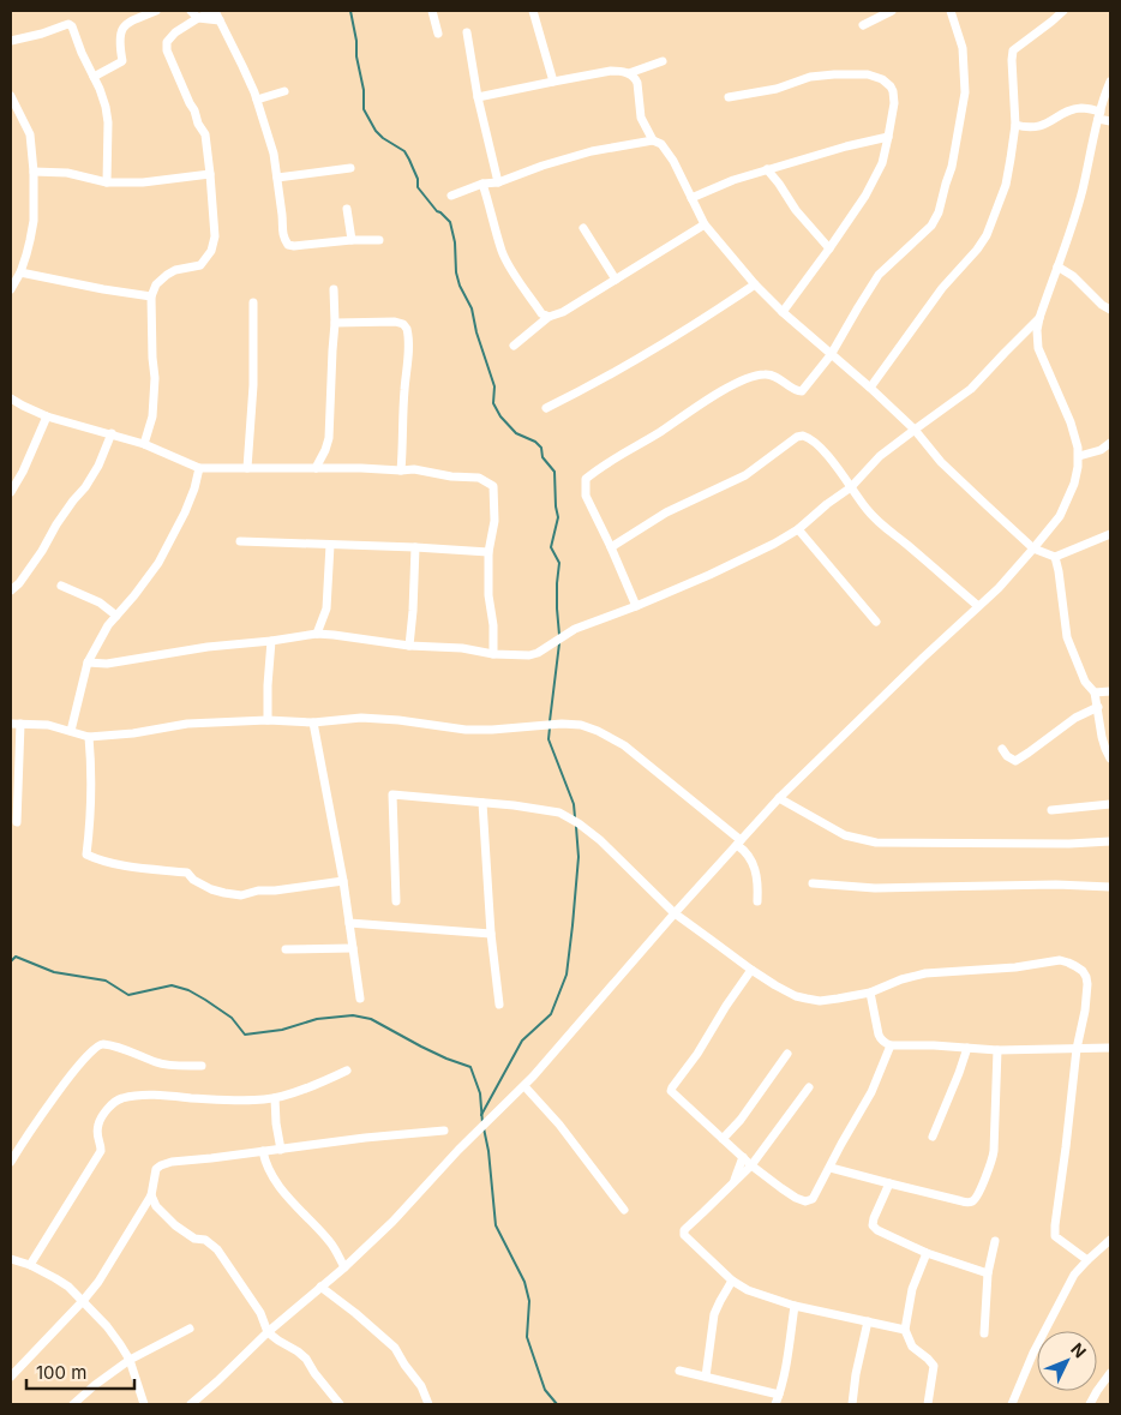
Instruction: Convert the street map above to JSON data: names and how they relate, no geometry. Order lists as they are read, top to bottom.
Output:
{
  "scale_bar": "100 m",
  "north": "top right"
}
